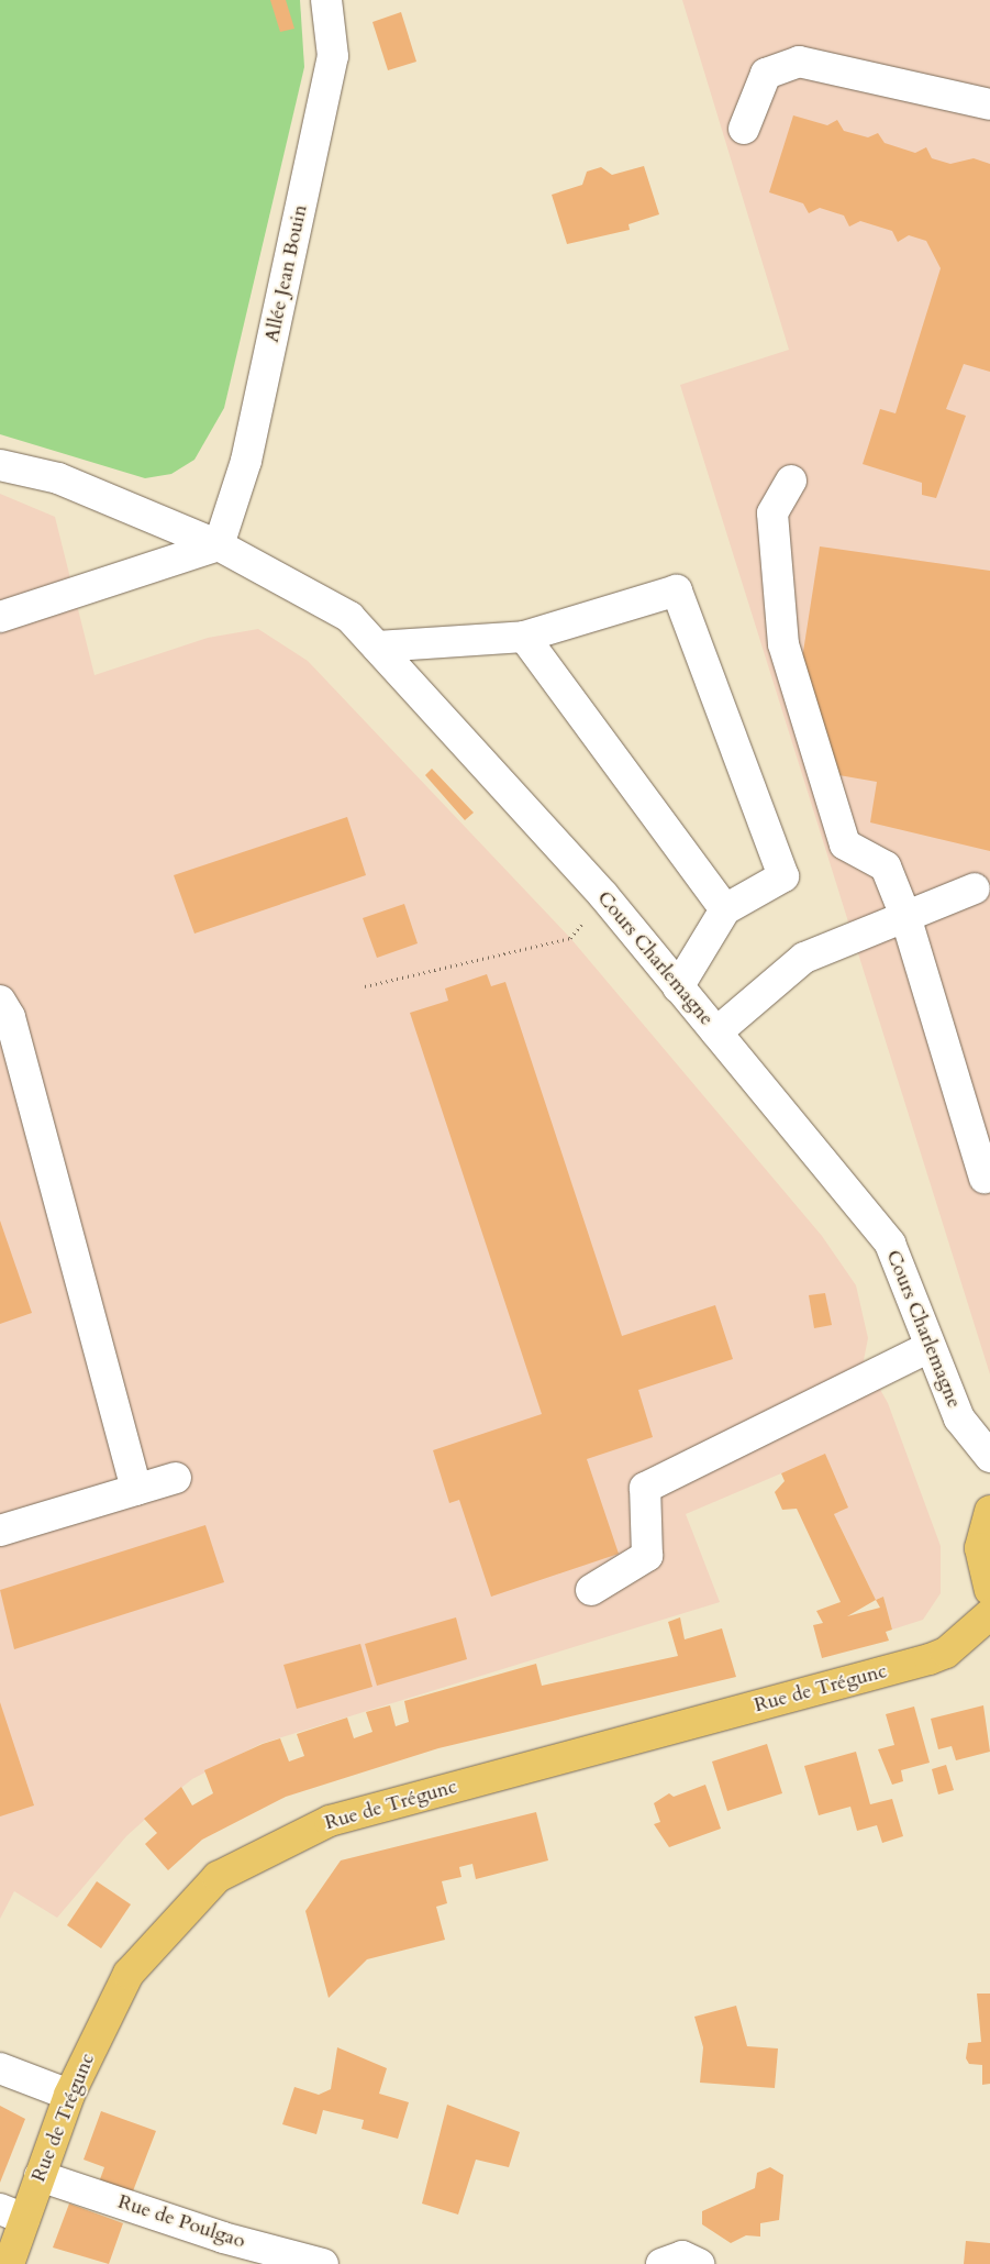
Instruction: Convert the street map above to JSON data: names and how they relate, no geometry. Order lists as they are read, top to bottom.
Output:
{
  "streets": {
    "main road": ["Rue de Trégunc"],
    "street": ["Allée Jean Bouin", "Cours Charlemagne", "Rue de Poulgao"]
  },
  "crossings": [
    ["Allée Jean Bouin", "Cours Charlemagne"],
    ["Rue de Trégunc", "Rue de Poulgao"]
  ]
}
